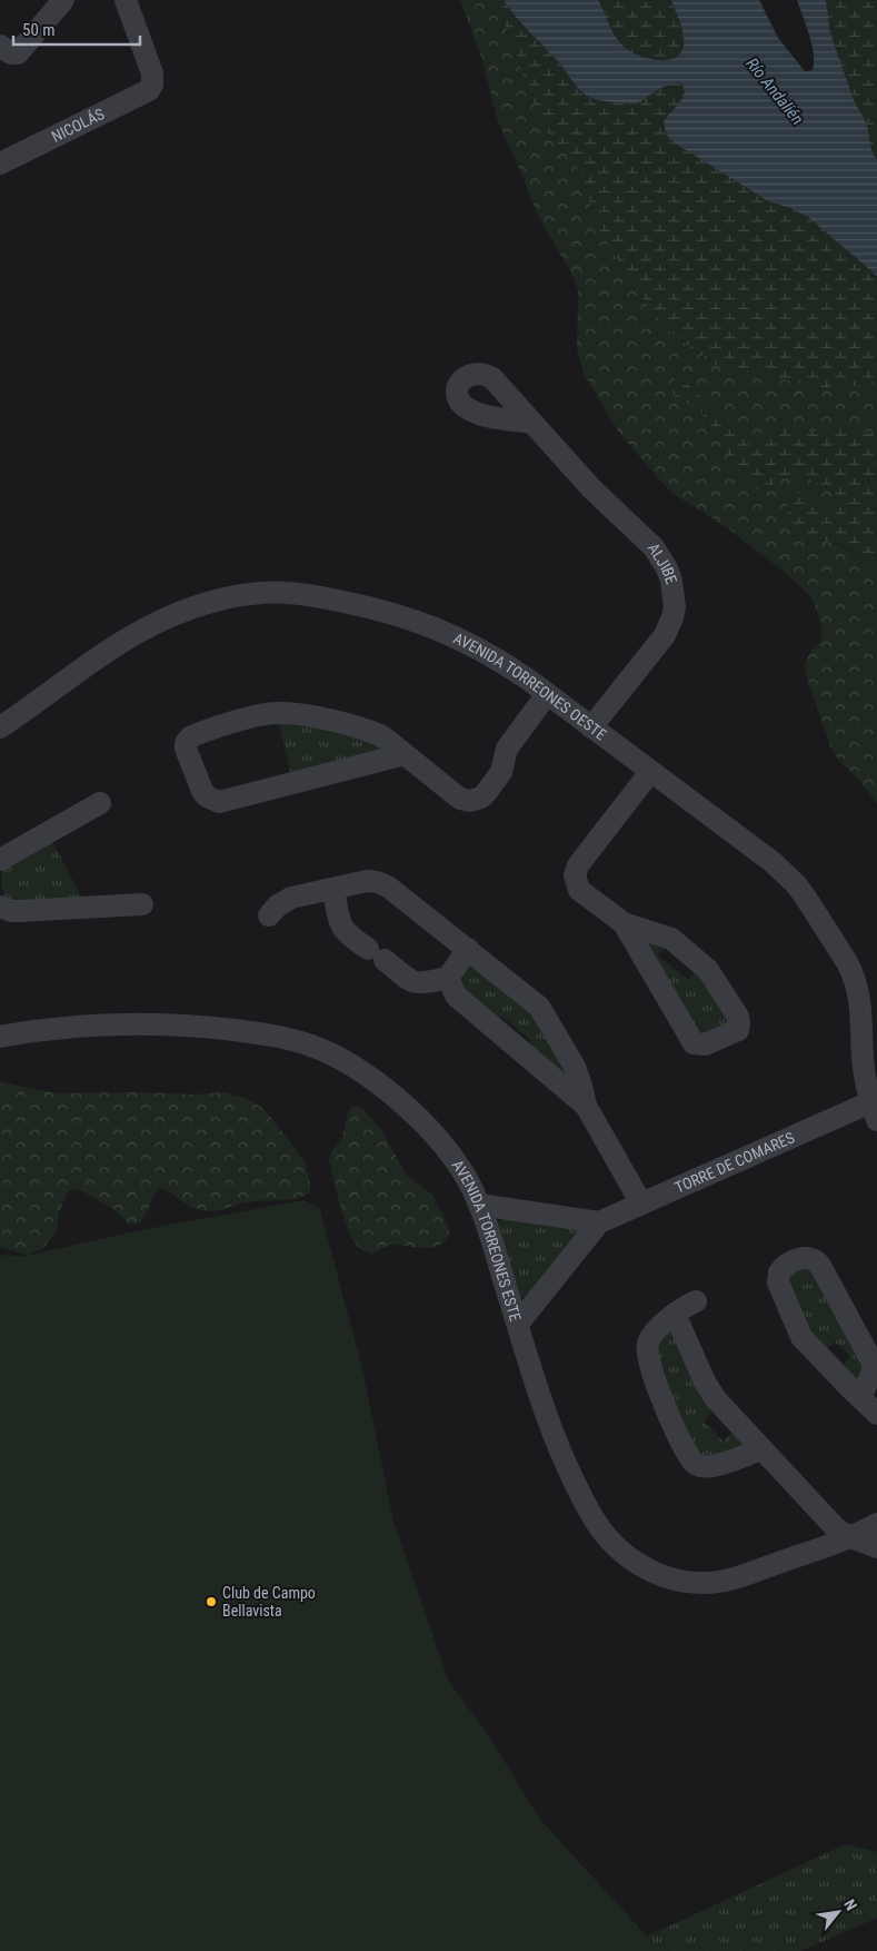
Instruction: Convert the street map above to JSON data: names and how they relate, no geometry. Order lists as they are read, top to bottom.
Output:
{
  "streets": {
    "street": [
      "NICOLÁS",
      "ALJIBE",
      "AVENIDA TORREONES OESTE",
      "TORRE DE COMARES",
      "AVENIDA TORREONES ESTE"
    ]
  },
  "crossings": [
    ["ALJIBE", "AVENIDA TORREONES OESTE"],
    ["AVENIDA TORREONES OESTE", "TORRE DE COMARES"],
    ["TORRE DE COMARES", "AVENIDA TORREONES ESTE"]
  ],
  "water": ["Río Andalién"],
  "places": ["Club de Campo Bellavista"],
  "scale_bar": "50 m",
  "north": "top right"
}
